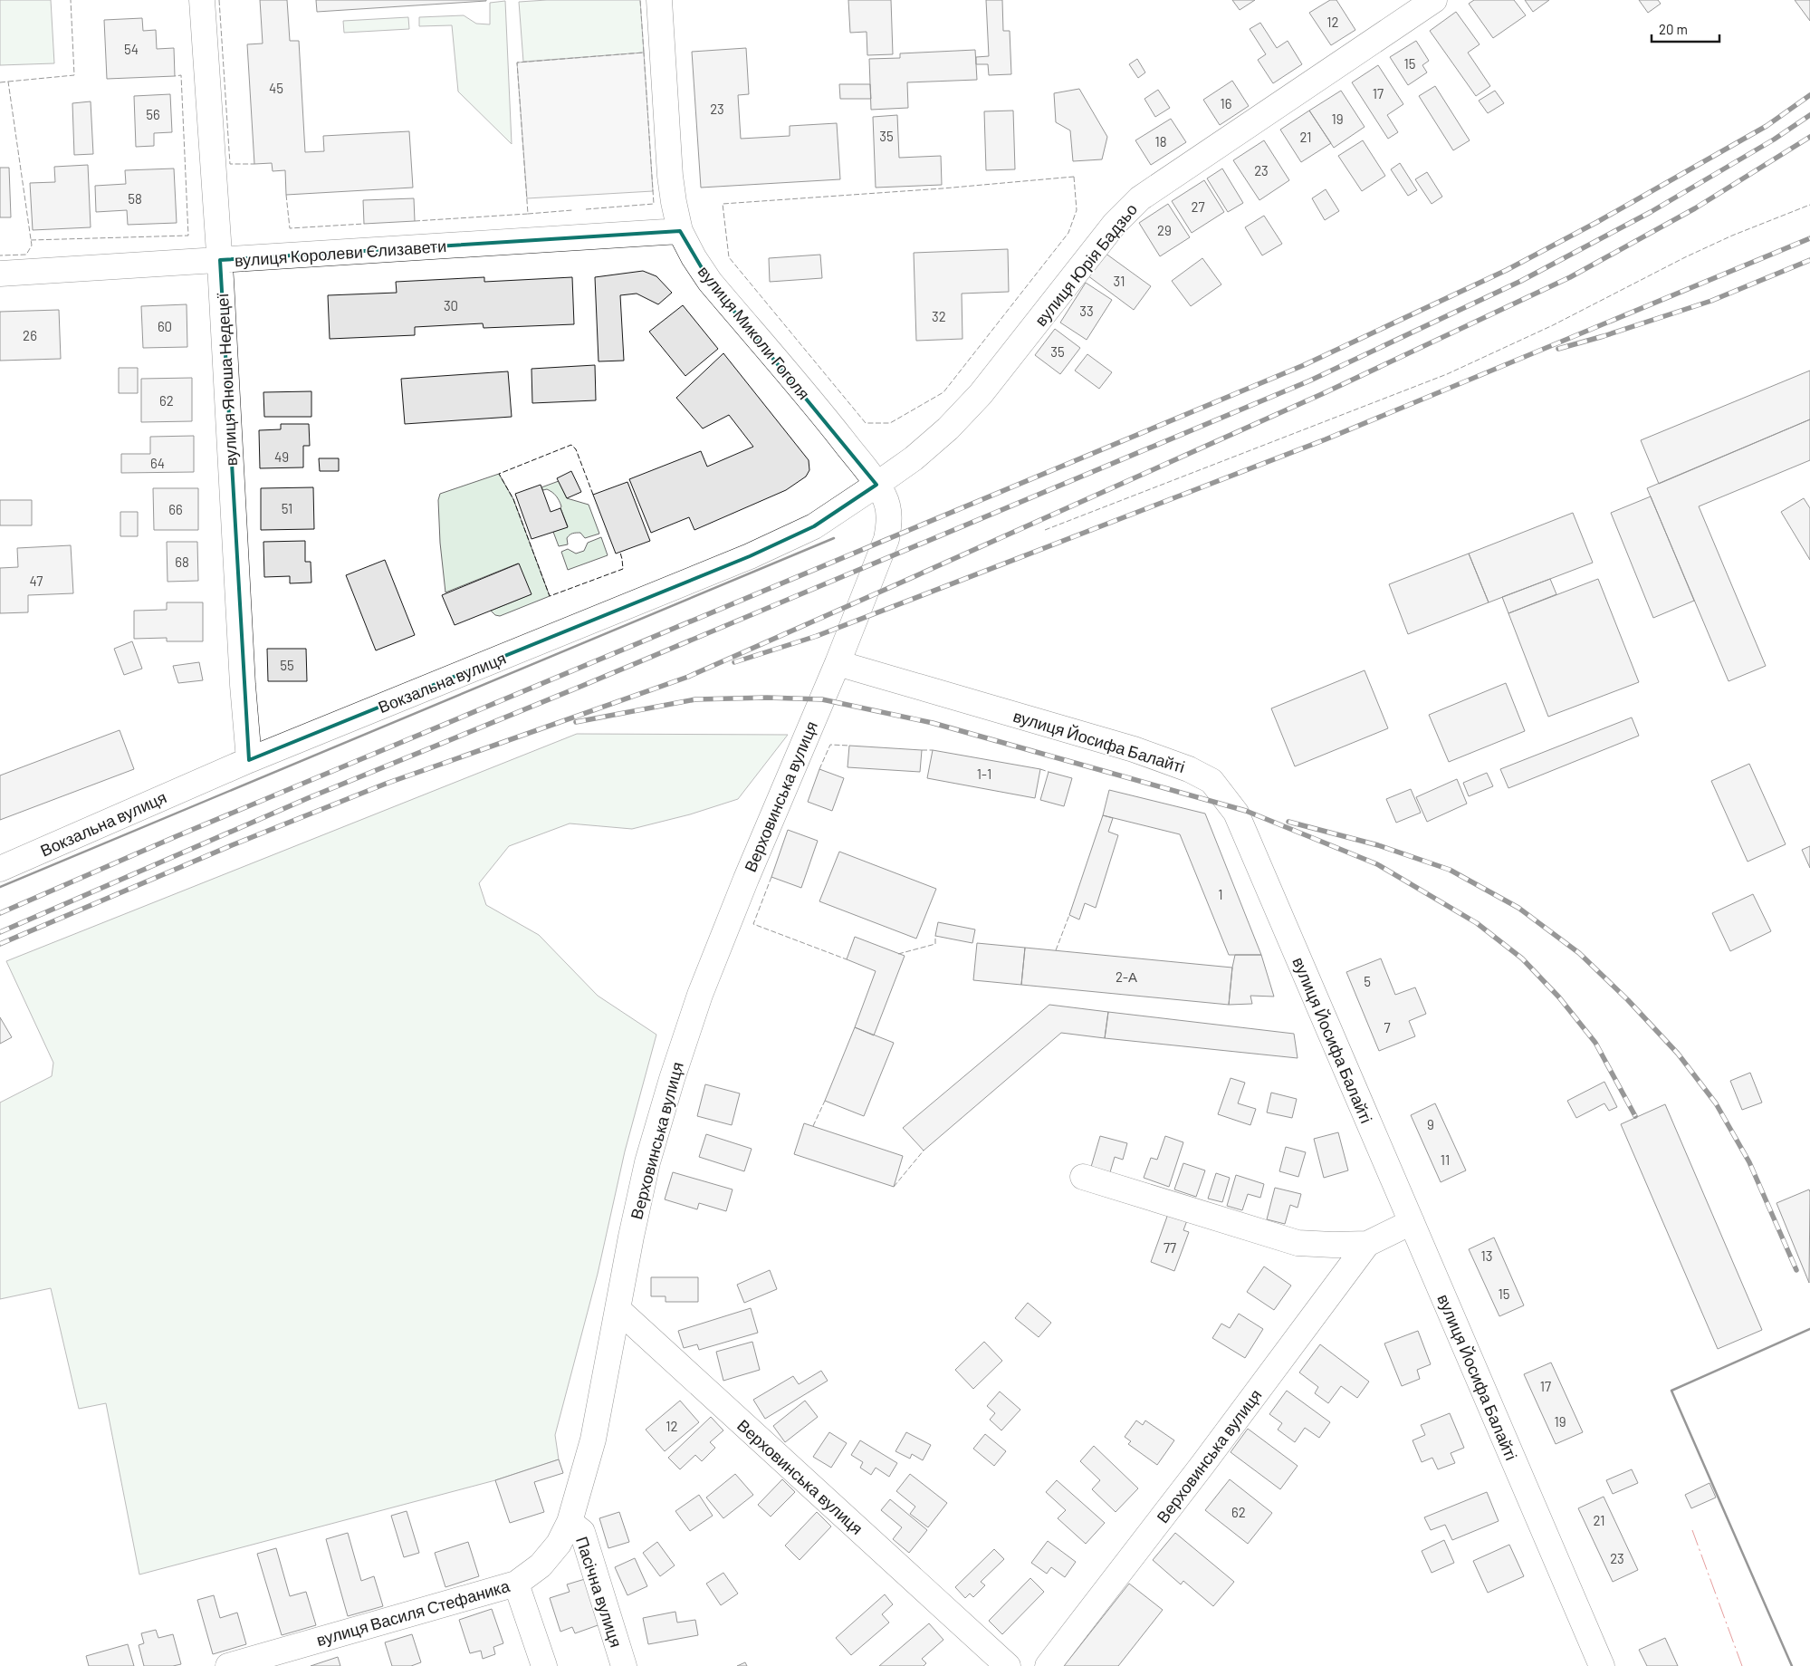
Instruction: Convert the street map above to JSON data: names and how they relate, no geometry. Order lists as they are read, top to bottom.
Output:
{
  "streets": {
    "street": [
      "вулиця Королеви Єлизавети",
      "вулиця Юрія Бадзьо",
      "вулиця Миколи Гоголя",
      "вулиця Яноша Недецеї",
      "Вокзальна вулиця",
      "вулиця Йосифа Балайті",
      "Верховинська вулиця",
      "Пасічна вулиця",
      "вулиця Василя Стефаника"
    ]
  },
  "crossings": [
    ["вулиця Королеви Єлизавети", "вулиця Миколи Гоголя"],
    ["вулиця Королеви Єлизавети", "вулиця Яноша Недецеї"],
    ["вулиця Юрія Бадзьо", "вулиця Миколи Гоголя"],
    ["вулиця Юрія Бадзьо", "Вокзальна вулиця"],
    ["вулиця Юрія Бадзьо", "Верховинська вулиця"],
    ["вулиця Миколи Гоголя", "Вокзальна вулиця"],
    ["вулиця Миколи Гоголя", "Верховинська вулиця"],
    ["вулиця Яноша Недецеї", "Вокзальна вулиця"],
    ["Вокзальна вулиця", "Верховинська вулиця"],
    ["вулиця Йосифа Балайті", "Верховинська вулиця"],
    ["Верховинська вулиця", "вулиця Василя Стефаника"],
    ["Пасічна вулиця", "вулиця Василя Стефаника"]
  ],
  "house_numbers": [
    "12",
    "54",
    "15",
    "45",
    "17",
    "16",
    "23",
    "56",
    "19",
    "35",
    "21",
    "18",
    "23",
    "58",
    "27",
    "29",
    "31",
    "30",
    "33",
    "32",
    "60",
    "26",
    "35",
    "62",
    "49",
    "64",
    "51",
    "66",
    "68",
    "47",
    "55",
    "1-1",
    "1",
    "2-А",
    "5",
    "7",
    "9",
    "11",
    "77",
    "13",
    "15",
    "17",
    "19",
    "12",
    "62",
    "21",
    "23"
  ],
  "scale_bar": "20 m"
}
